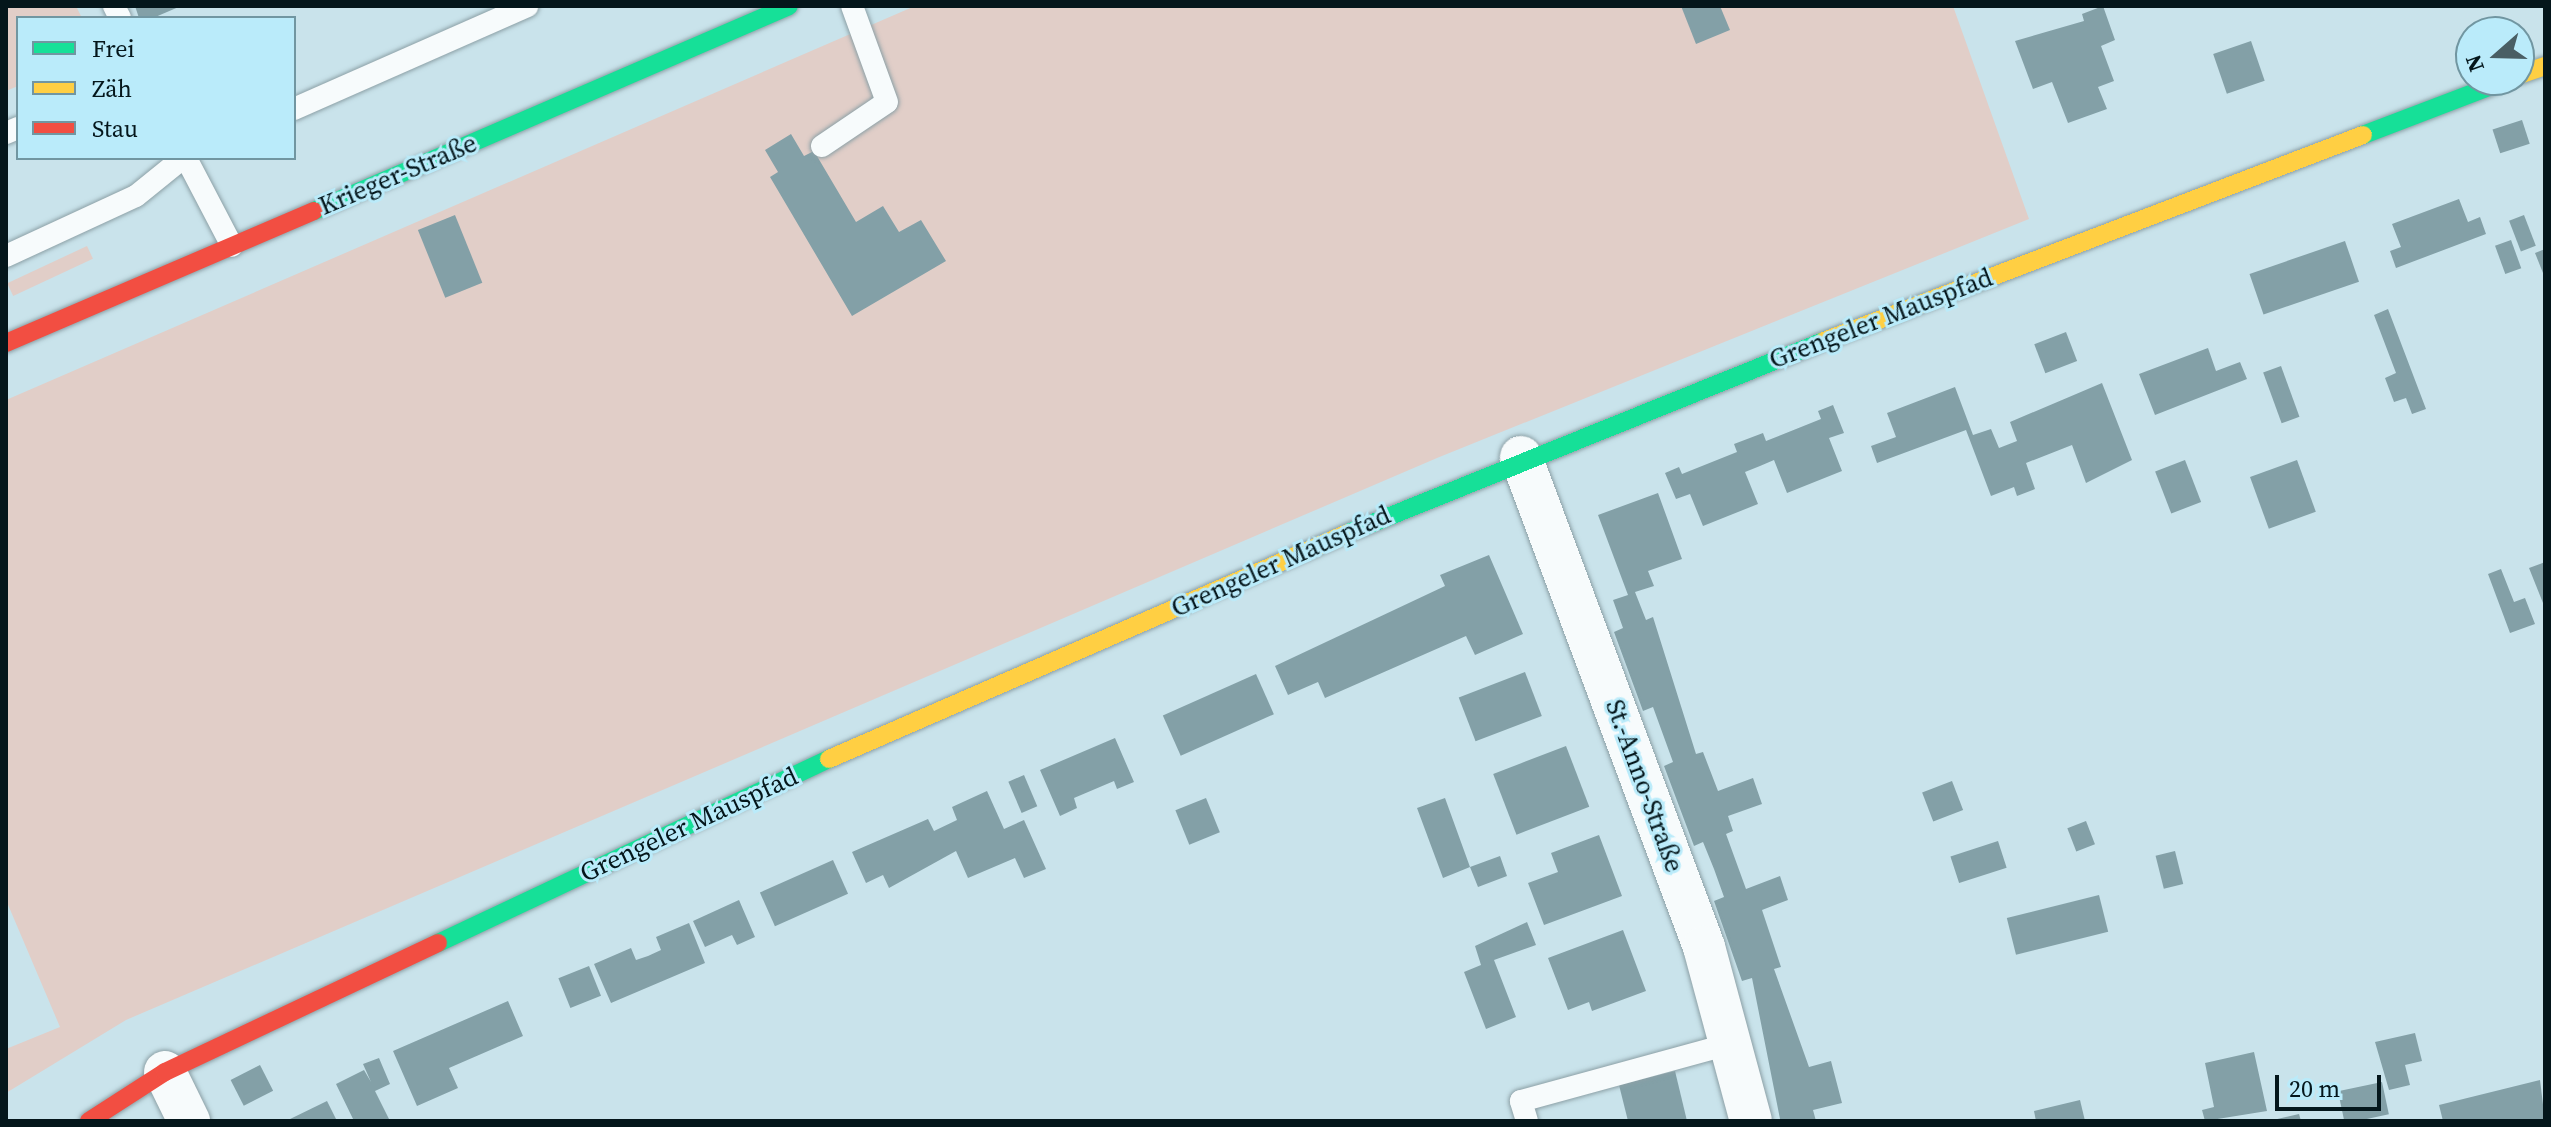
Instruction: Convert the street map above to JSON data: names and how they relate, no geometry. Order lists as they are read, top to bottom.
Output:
{
  "streets": {
    "main road": ["Krieger-Straße", "Grengeler Mauspfad"],
    "street": ["St.-Anno-Straße"]
  },
  "crossings": [
    ["Grengeler Mauspfad", "St.-Anno-Straße"]
  ],
  "legend": ["Frei", "Zäh", "Stau"],
  "scale_bar": "20 m",
  "north": "left"
}
